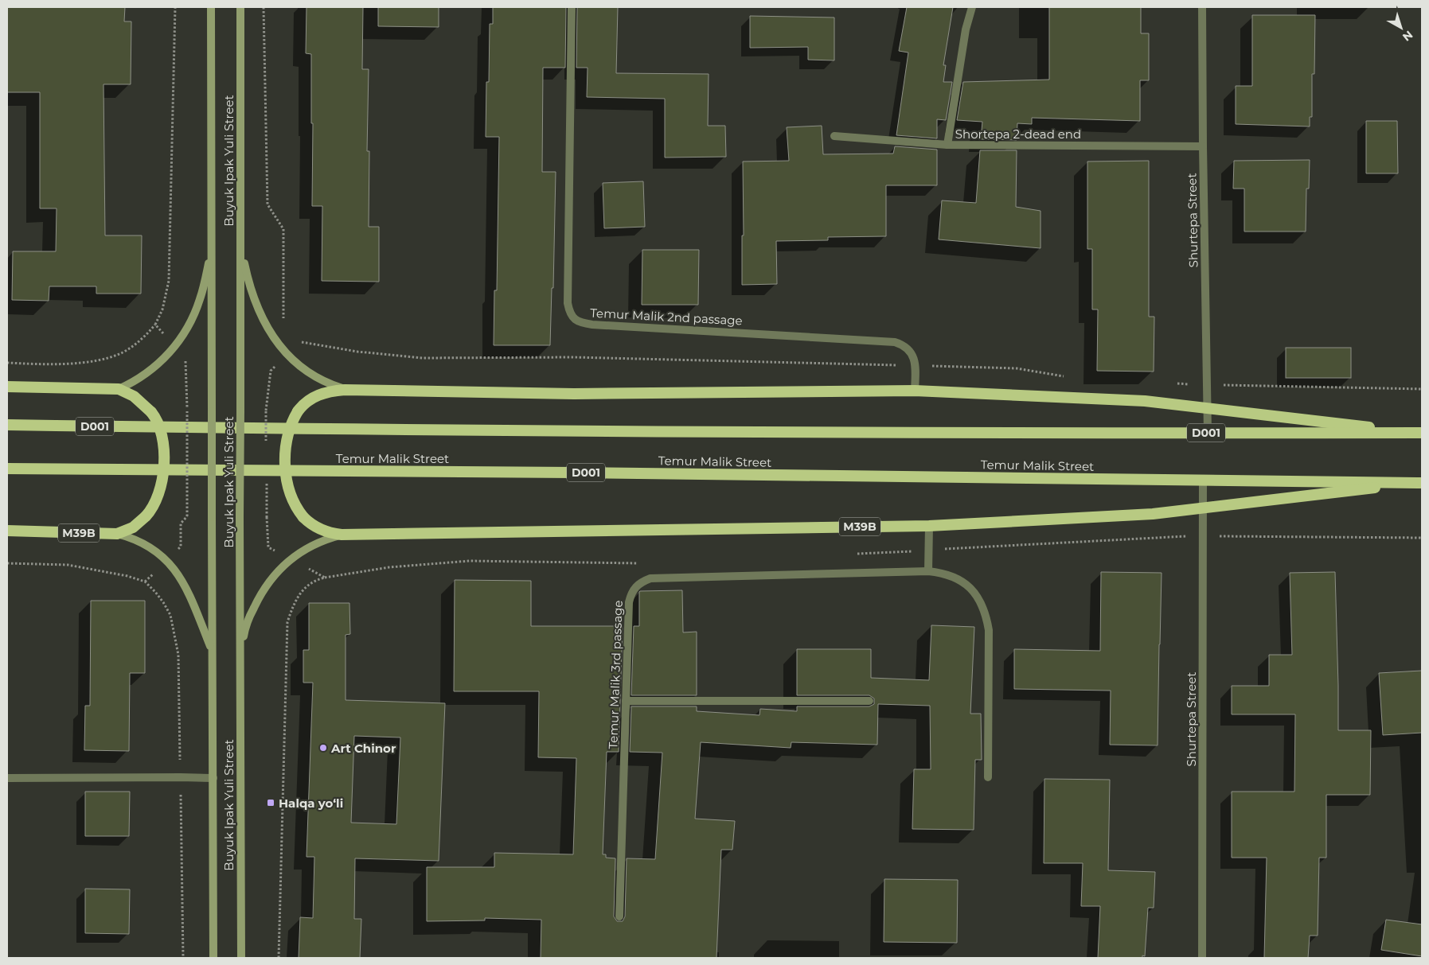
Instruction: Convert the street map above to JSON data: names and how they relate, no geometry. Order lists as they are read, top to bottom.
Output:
{
  "streets": {
    "highway": ["D001", "Temur Malik Street", "M39B"],
    "main road": ["Buyuk Ipak Yuli Street"],
    "street": [
      "Shortepa 2-dead end",
      "Shurtepa Street",
      "Temur Malik 2nd passage",
      "Temur Malik 3rd passage"
    ]
  },
  "crossings": [
    ["Shortepa 2-dead end", "Shurtepa Street"],
    ["Buyuk Ipak Yuli Street", "M39B"],
    ["Shurtepa Street", "D001"],
    ["Shurtepa Street", "Temur Malik Street"],
    ["Shurtepa Street", "M39B"],
    ["Temur Malik Street", "M39B"]
  ],
  "places": {
    "other": ["Art Chinor"],
    "transit": ["Halqa yoʻli"]
  },
  "north": "bottom right"
}
